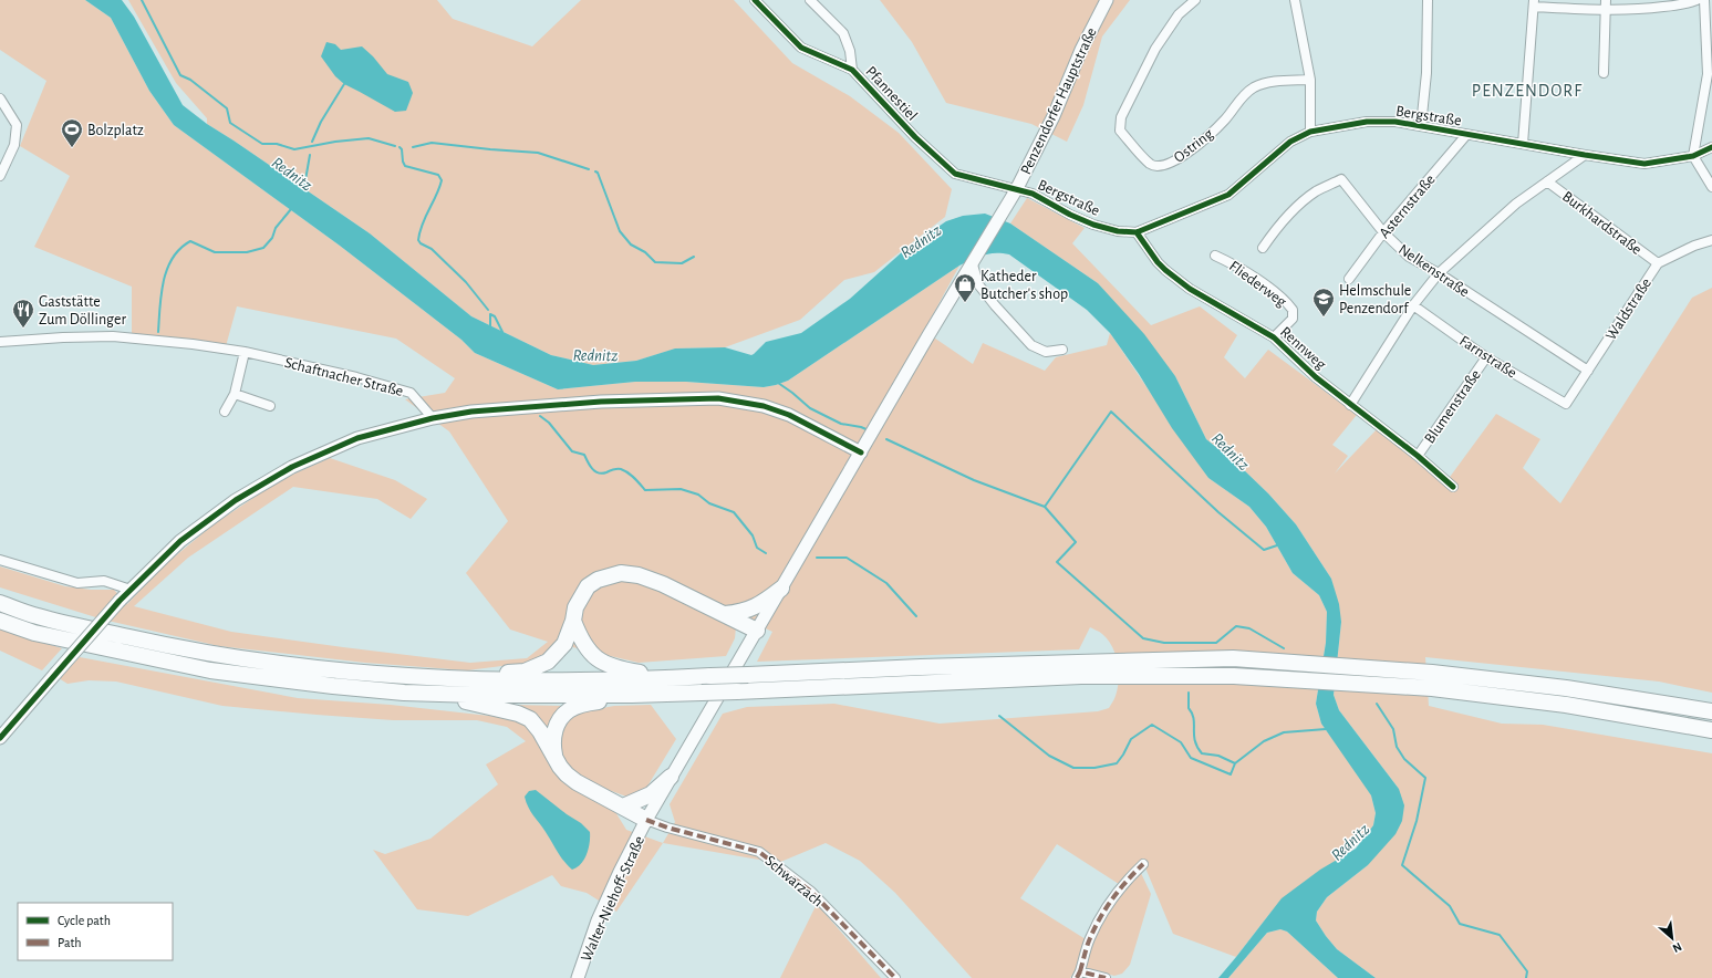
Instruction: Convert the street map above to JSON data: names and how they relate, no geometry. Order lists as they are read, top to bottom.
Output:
{
  "streets": {
    "main road": ["Penzendorfer Hauptstraße", "Walter-Niehoff-Straße"],
    "street": [
      "Pfannestiel",
      "Bergstraße",
      "Ostring",
      "Asternstraße",
      "Burkhardstraße",
      "Nelkenstraße",
      "Fliederweg",
      "Waldstraße",
      "Rennweg",
      "Farnstraße",
      "Schaftnacher Straße",
      "Blumenstraße",
      "Schwarzach"
    ]
  },
  "crossings": [
    ["Pfannestiel", "Penzendorfer Hauptstraße"],
    ["Pfannestiel", "Bergstraße"],
    ["Penzendorfer Hauptstraße", "Bergstraße"],
    ["Penzendorfer Hauptstraße", "Walter-Niehoff-Straße"],
    ["Bergstraße", "Asternstraße"],
    ["Bergstraße", "Rennweg"],
    ["Asternstraße", "Nelkenstraße"],
    ["Burkhardstraße", "Waldstraße"],
    ["Nelkenstraße", "Waldstraße"],
    ["Fliederweg", "Rennweg"],
    ["Waldstraße", "Farnstraße"],
    ["Rennweg", "Blumenstraße"],
    ["Farnstraße", "Blumenstraße"],
    ["Schwarzach", "Walter-Niehoff-Straße"]
  ],
  "districts": ["PENZENDORF"],
  "water": ["Rednitz"],
  "places": {
    "sports": ["Bolzplatz"],
    "shop": ["Katheder Butcher's shop"],
    "school or university": ["Helmschule Penzendorf"],
    "restaurant": ["Gaststätte Zum Döllinger"]
  },
  "legend": ["Cycle path", "Path"],
  "north": "bottom right"
}
